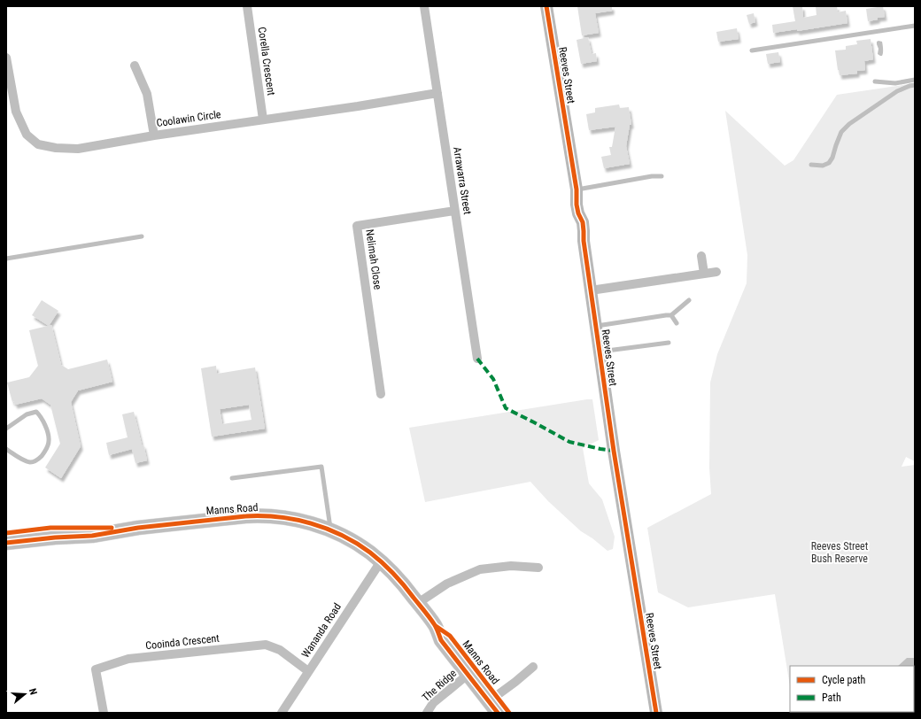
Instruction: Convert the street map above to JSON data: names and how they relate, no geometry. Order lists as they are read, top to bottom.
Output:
{
  "streets": {
    "main road": ["Manns Road"],
    "street": [
      "Corella Crescent",
      "Reeves Street",
      "Coolawin Circle",
      "Arrawarra Street",
      "Nelimah Close",
      "Wananda Road",
      "Cooinda Crescent",
      "The Ridge"
    ]
  },
  "crossings": [
    ["Corella Crescent", "Coolawin Circle"],
    ["Coolawin Circle", "Arrawarra Street"],
    ["Arrawarra Street", "Nelimah Close"],
    ["Manns Road", "Wananda Road"],
    ["Manns Road", "The Ridge"],
    ["Wananda Road", "Cooinda Crescent"]
  ],
  "parks": ["Reeves Street Bush Reserve"],
  "legend": ["Cycle path", "Path"],
  "north": "right"
}
